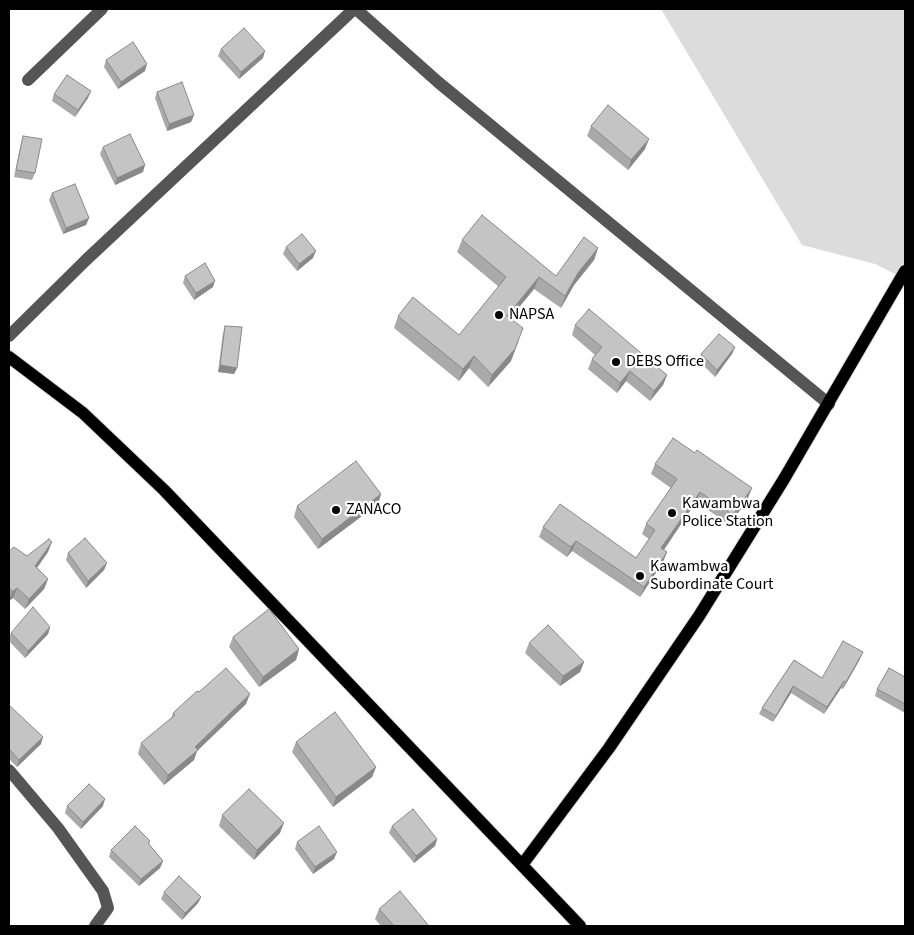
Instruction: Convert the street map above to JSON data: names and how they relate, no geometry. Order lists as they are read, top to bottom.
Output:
{
  "places": [
    "NAPSA",
    "DEBS Office",
    "ZANACO",
    "Kawambwa Police Station",
    "Kawambwa Subordinate Court"
  ]
}
